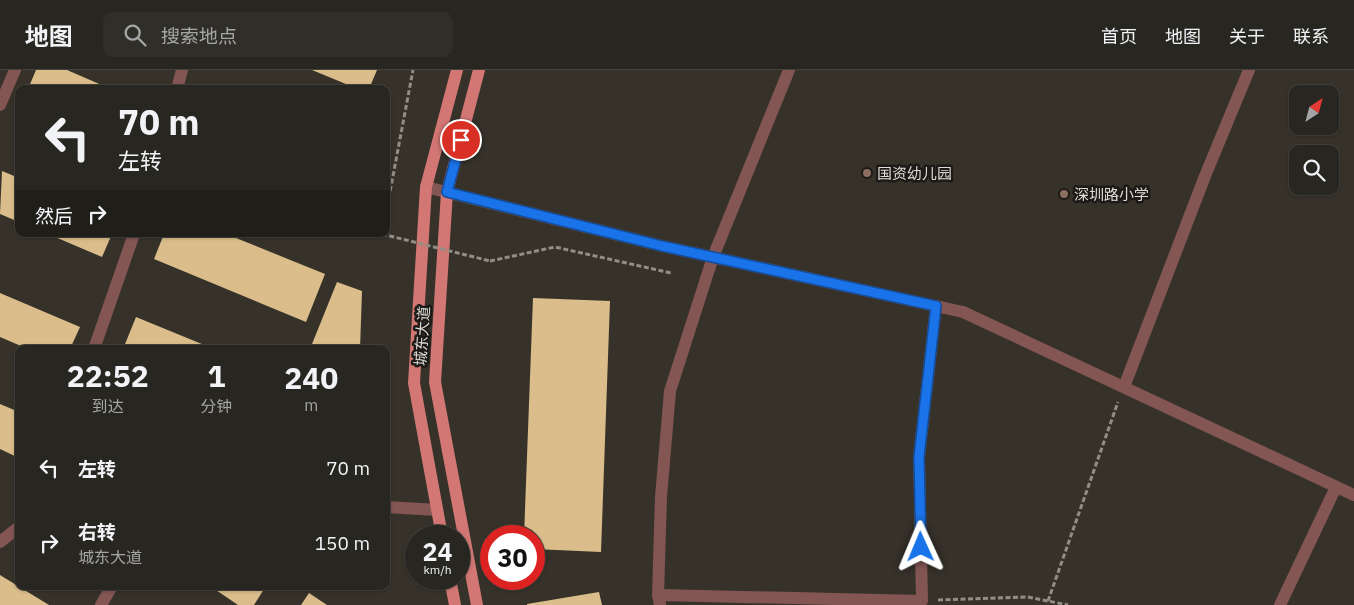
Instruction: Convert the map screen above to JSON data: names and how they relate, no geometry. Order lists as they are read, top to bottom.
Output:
{
  "streets": {
    "main road": ["城东大道"]
  },
  "places": ["国资幼儿园", "深圳路小学"],
  "north": "top right",
  "page": {
    "header": "地图",
    "search": "搜索地点",
    "nav": [
      "首页",
      "地图",
      "关于",
      "联系"
    ],
    "turn": ["70 m", "左转"],
    "then": "然后",
    "eta": [
      "22:52",
      "到达",
      "1",
      "分钟",
      "240",
      "m"
    ],
    "list": [
      {
        "name": "左转",
        "value": "70 m"
      },
      {
        "name": "右转",
        "note": "城东大道",
        "value": "150 m"
      }
    ],
    "speed": "24 km/h",
    "limit": "30"
  }
}
